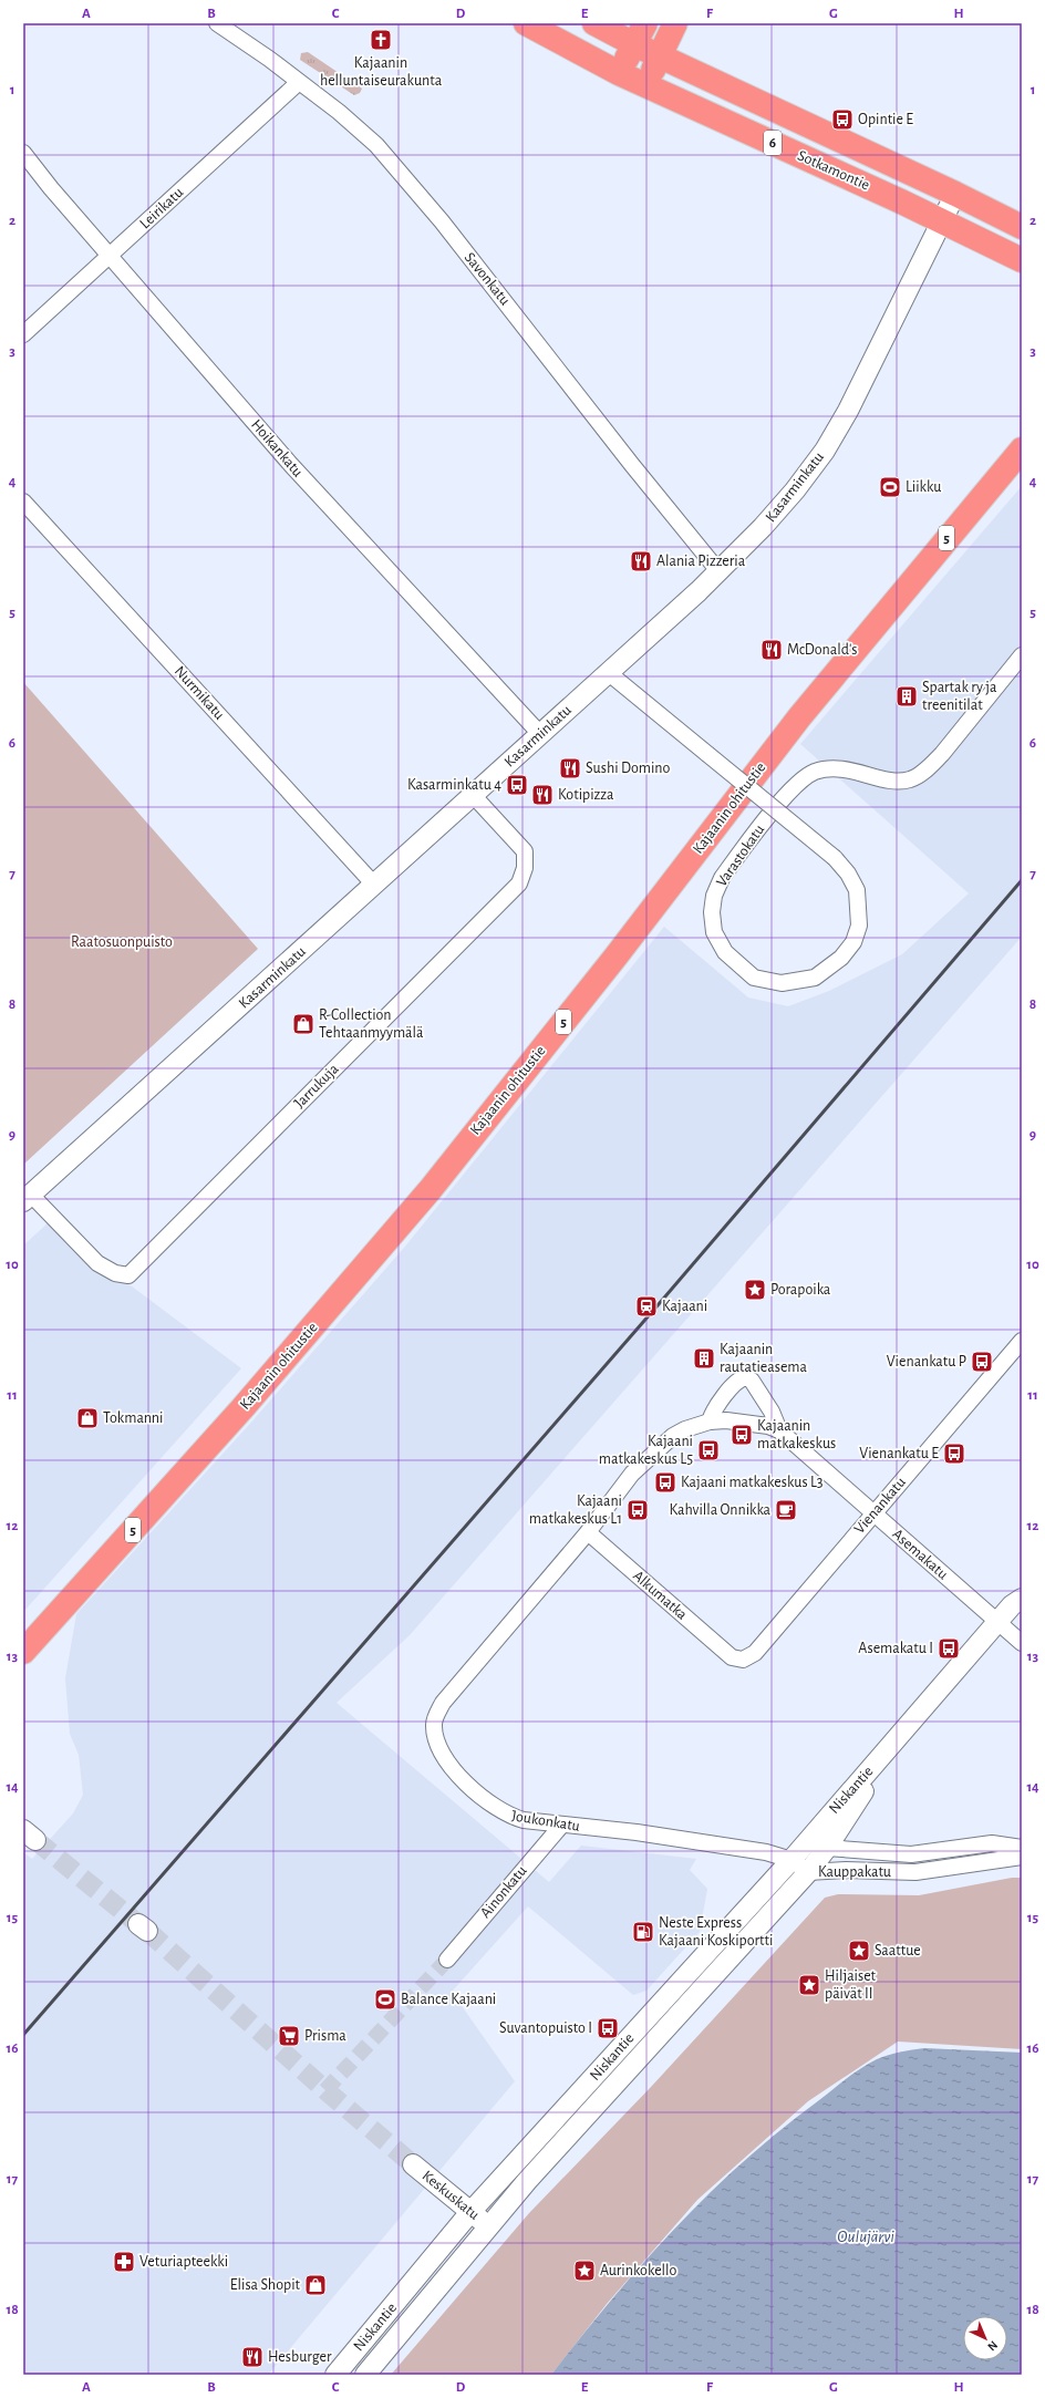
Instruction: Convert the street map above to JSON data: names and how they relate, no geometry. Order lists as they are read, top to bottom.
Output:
{
  "streets": {
    "highway": [
      "6",
      "Sotkamontie",
      "5",
      "Kajaanin ohitustie"
    ],
    "street": [
      "Leirikatu",
      "Savonkatu",
      "Hoikankatu",
      "Kasarminkatu",
      "Nurmikatu",
      "Varastokatu",
      "Jarrukuja",
      "Vienankatu",
      "Asemakatu",
      "Alkumatka",
      "Niskantie",
      "Joukonkatu",
      "Kauppakatu",
      "Ainonkatu",
      "Keskuskatu"
    ]
  },
  "crossings": [
    ["Sotkamontie", "Kasarminkatu"],
    ["Leirikatu", "Savonkatu"],
    ["Leirikatu", "Hoikankatu"],
    ["Savonkatu", "Kasarminkatu"],
    ["Hoikankatu", "Kasarminkatu"],
    ["Kasarminkatu", "Nurmikatu"],
    ["Kasarminkatu", "Varastokatu"],
    ["Kasarminkatu", "Jarrukuja"],
    ["Vienankatu", "Asemakatu"],
    ["Vienankatu", "Alkumatka"],
    ["Asemakatu", "Alkumatka"],
    ["Asemakatu", "Niskantie"],
    ["Asemakatu", "Joukonkatu"],
    ["Alkumatka", "Joukonkatu"],
    ["Niskantie", "Joukonkatu"],
    ["Niskantie", "Kauppakatu"],
    ["Niskantie", "Keskuskatu"],
    ["Joukonkatu", "Kauppakatu"],
    ["Joukonkatu", "Ainonkatu"]
  ],
  "water": ["Oulujärvi"],
  "parks": ["Raatosuonpuisto"],
  "places": {
    "church": ["Kajaanin helluntaiseurakunta"],
    "bus stop": [
      "Opintie E",
      "Kasarminkatu 4",
      "Vienankatu P",
      "Kajaanin matkakeskus",
      "Kajaani matkakeskus L5",
      "Vienankatu E",
      "Kajaani matkakeskus L3",
      "Kajaani matkakeskus L1",
      "Asemakatu I",
      "Suvantopuisto I"
    ],
    "sports": ["Liikku", "Balance Kajaani"],
    "restaurant": [
      "Alania Pizzeria",
      "McDonald's",
      "Sushi Domino",
      "Kotipizza",
      "Hesburger"
    ],
    "building": ["Spartak ry ja treenitilat", "Kajaanin rautatieasema"],
    "shop": ["R-Collection Tehtaanmyymälä", "Tokmanni", "Elisa Shopit"],
    "place": [
      "Porapoika",
      "Saattue",
      "Hiljaiset päivät II",
      "Aurinkokello"
    ],
    "station": ["Kajaani"],
    "cafe": ["Kahvilla Onnikka"],
    "fuel station": ["Neste Express Kajaani Koskiportti"],
    "supermarket": ["Prisma"],
    "pharmacy": ["Veturiapteekki"]
  },
  "north": "bottom right",
  "grid": {
    "columns": [
      "A",
      "B",
      "C",
      "D",
      "E",
      "F",
      "G",
      "H"
    ],
    "rows": [
      "1",
      "2",
      "3",
      "4",
      "5",
      "6",
      "7",
      "8",
      "9",
      "10",
      "11",
      "12",
      "13",
      "14",
      "15",
      "16",
      "17",
      "18"
    ]
  }
}
